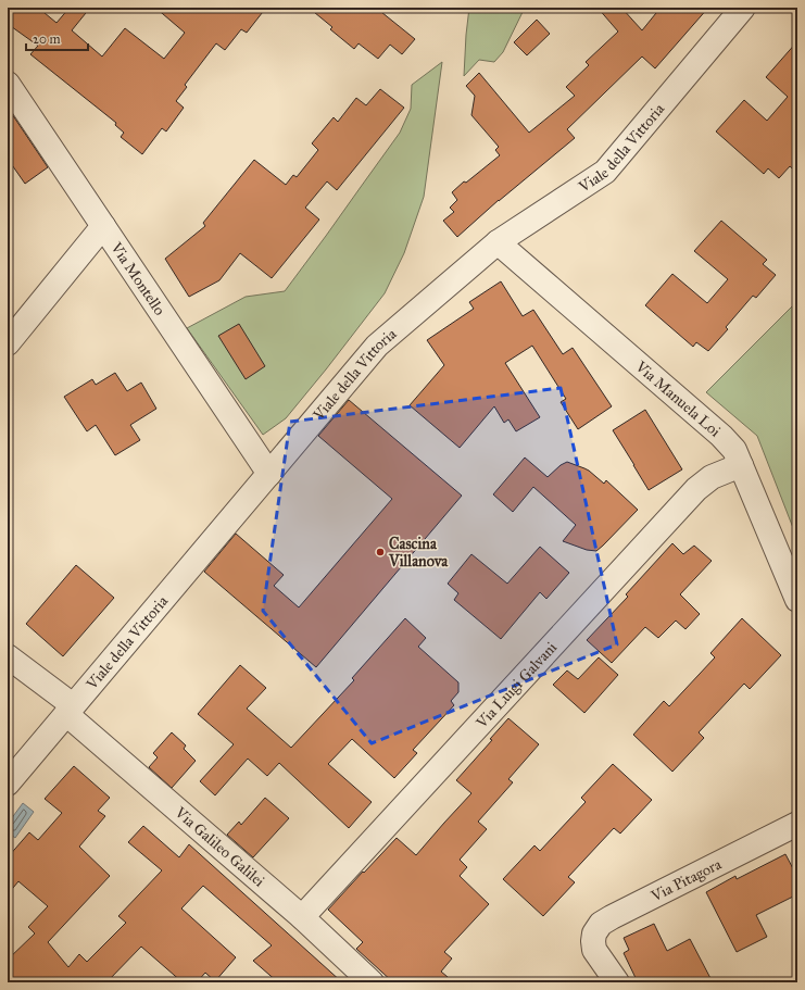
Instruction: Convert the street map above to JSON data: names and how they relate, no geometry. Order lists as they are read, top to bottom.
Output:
{
  "streets": {
    "street": [
      "Viale della Vittoria",
      "Via Montello",
      "Via Manuela Loi",
      "Via Luigi Galvani",
      "Via Galileo Galilei",
      "Via Pitagora"
    ]
  },
  "crossings": [
    ["Viale della Vittoria", "Via Montello"],
    ["Viale della Vittoria", "Via Manuela Loi"],
    ["Viale della Vittoria", "Via Galileo Galilei"],
    ["Via Manuela Loi", "Via Luigi Galvani"],
    ["Via Luigi Galvani", "Via Galileo Galilei"]
  ],
  "places": ["Cascina Villanova"],
  "scale_bar": "20 m"
}
